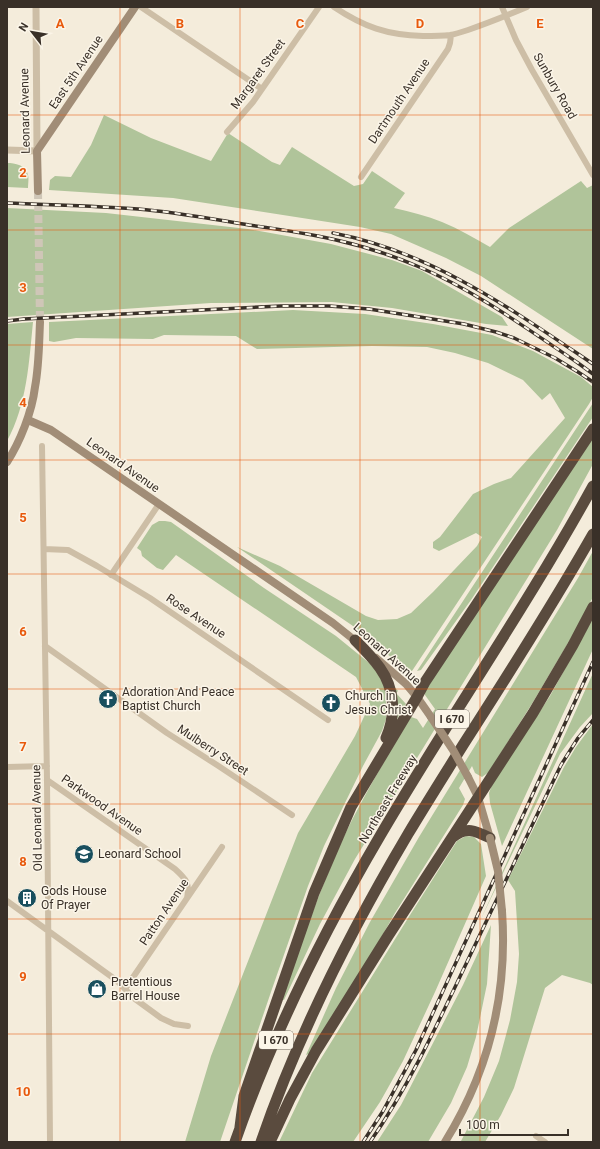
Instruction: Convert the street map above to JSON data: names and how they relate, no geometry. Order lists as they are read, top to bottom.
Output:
{
  "streets": {
    "highway": ["I 670", "Northeast Freeway"],
    "main road": ["East 5th Avenue", "Leonard Avenue"],
    "street": [
      "Margaret Street",
      "Sunbury Road",
      "Dartmouth Avenue",
      "Rose Avenue",
      "Mulberry Street",
      "Parkwood Avenue",
      "Old Leonard Avenue",
      "Patton Avenue"
    ]
  },
  "crossings": [
    ["East 5th Avenue", "Leonard Avenue"],
    ["Rose Avenue", "Old Leonard Avenue"],
    ["Mulberry Street", "Old Leonard Avenue"],
    ["Parkwood Avenue", "Old Leonard Avenue"],
    ["Parkwood Avenue", "Patton Avenue"]
  ],
  "places": {
    "church": ["Adoration And Peace Baptist Church", "Church in Jesus Christ"],
    "school or university": ["Leonard School"],
    "building": ["Gods House Of Prayer"],
    "shop": ["Pretentious Barrel House"]
  },
  "scale_bar": "100 m",
  "north": "top left",
  "grid": {
    "columns": [
      "A",
      "B",
      "C",
      "D",
      "E"
    ],
    "rows": [
      "2",
      "3",
      "4",
      "5",
      "6",
      "7",
      "8",
      "9",
      "10"
    ]
  }
}
